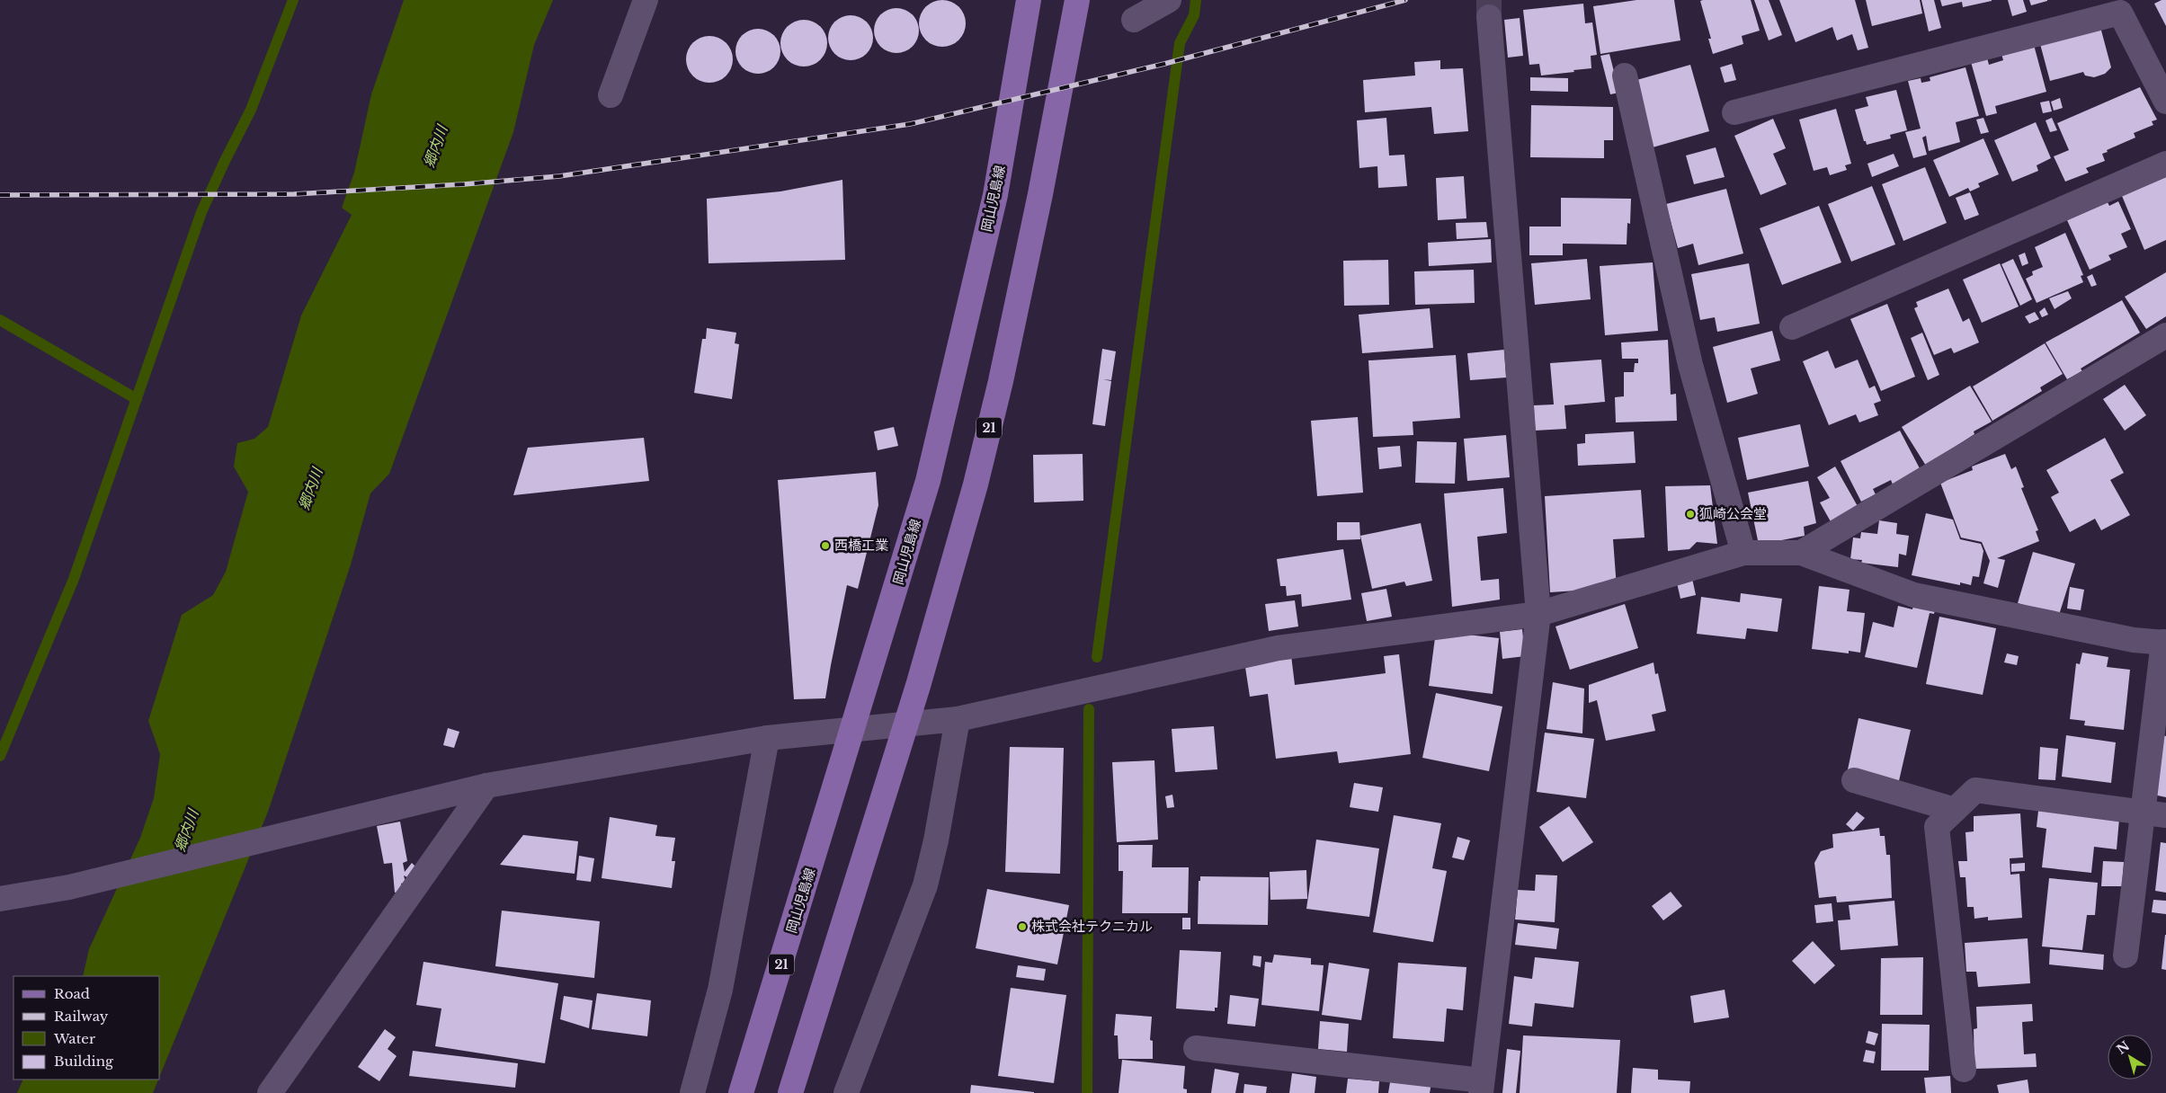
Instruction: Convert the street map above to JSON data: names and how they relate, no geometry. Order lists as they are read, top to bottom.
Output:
{
  "streets": {
    "main road": ["岡山児島線", "21"]
  },
  "water": ["郷内川"],
  "places": ["狐崎公会堂", "西橋工業", "株式会社テクニカル"],
  "legend": [
    "Road",
    "Railway",
    "Water",
    "Building"
  ],
  "north": "top left"
}
